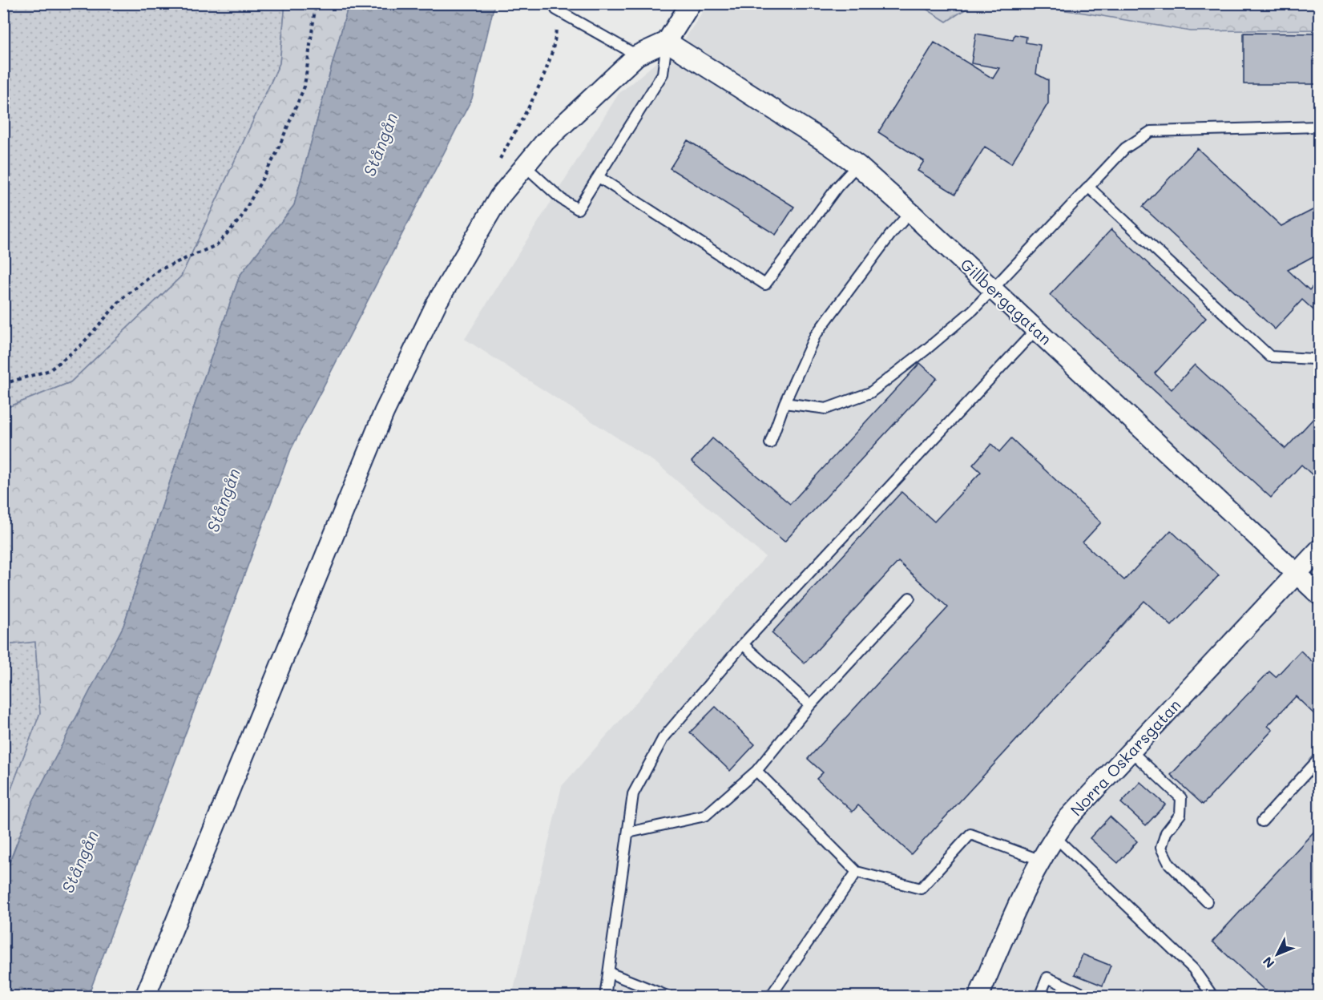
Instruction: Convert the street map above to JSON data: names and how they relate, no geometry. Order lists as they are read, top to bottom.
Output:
{
  "streets": {
    "street": ["Gillbergagatan", "Norra Oskarsgatan"]
  },
  "crossings": [
    ["Gillbergagatan", "Norra Oskarsgatan"]
  ],
  "water": ["Stångån"],
  "north": "bottom left"
}
